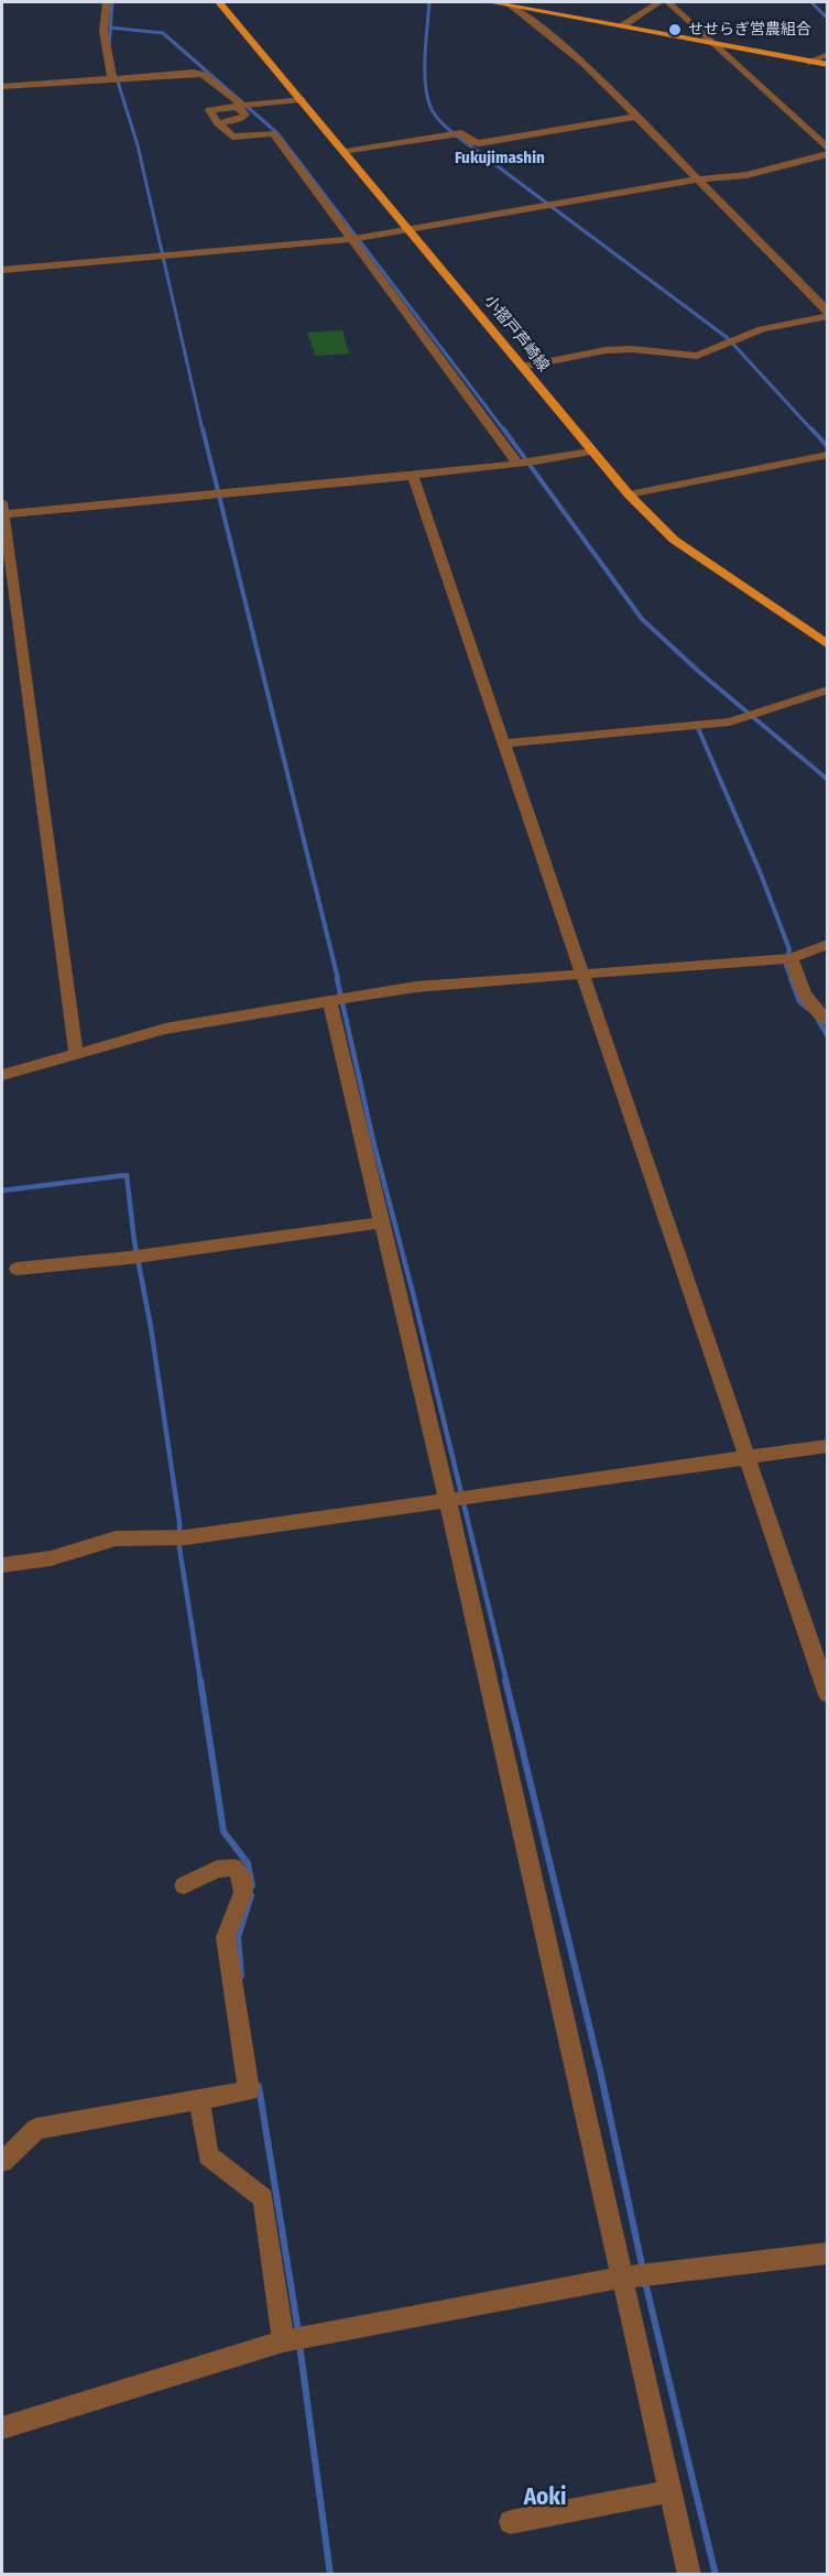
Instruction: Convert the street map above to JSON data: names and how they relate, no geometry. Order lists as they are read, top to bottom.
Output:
{
  "streets": {
    "main road": ["小摺戸芦崎線"]
  },
  "districts": ["Fukujimashin", "Aoki"],
  "places": ["せせらぎ営農組合"]
}
